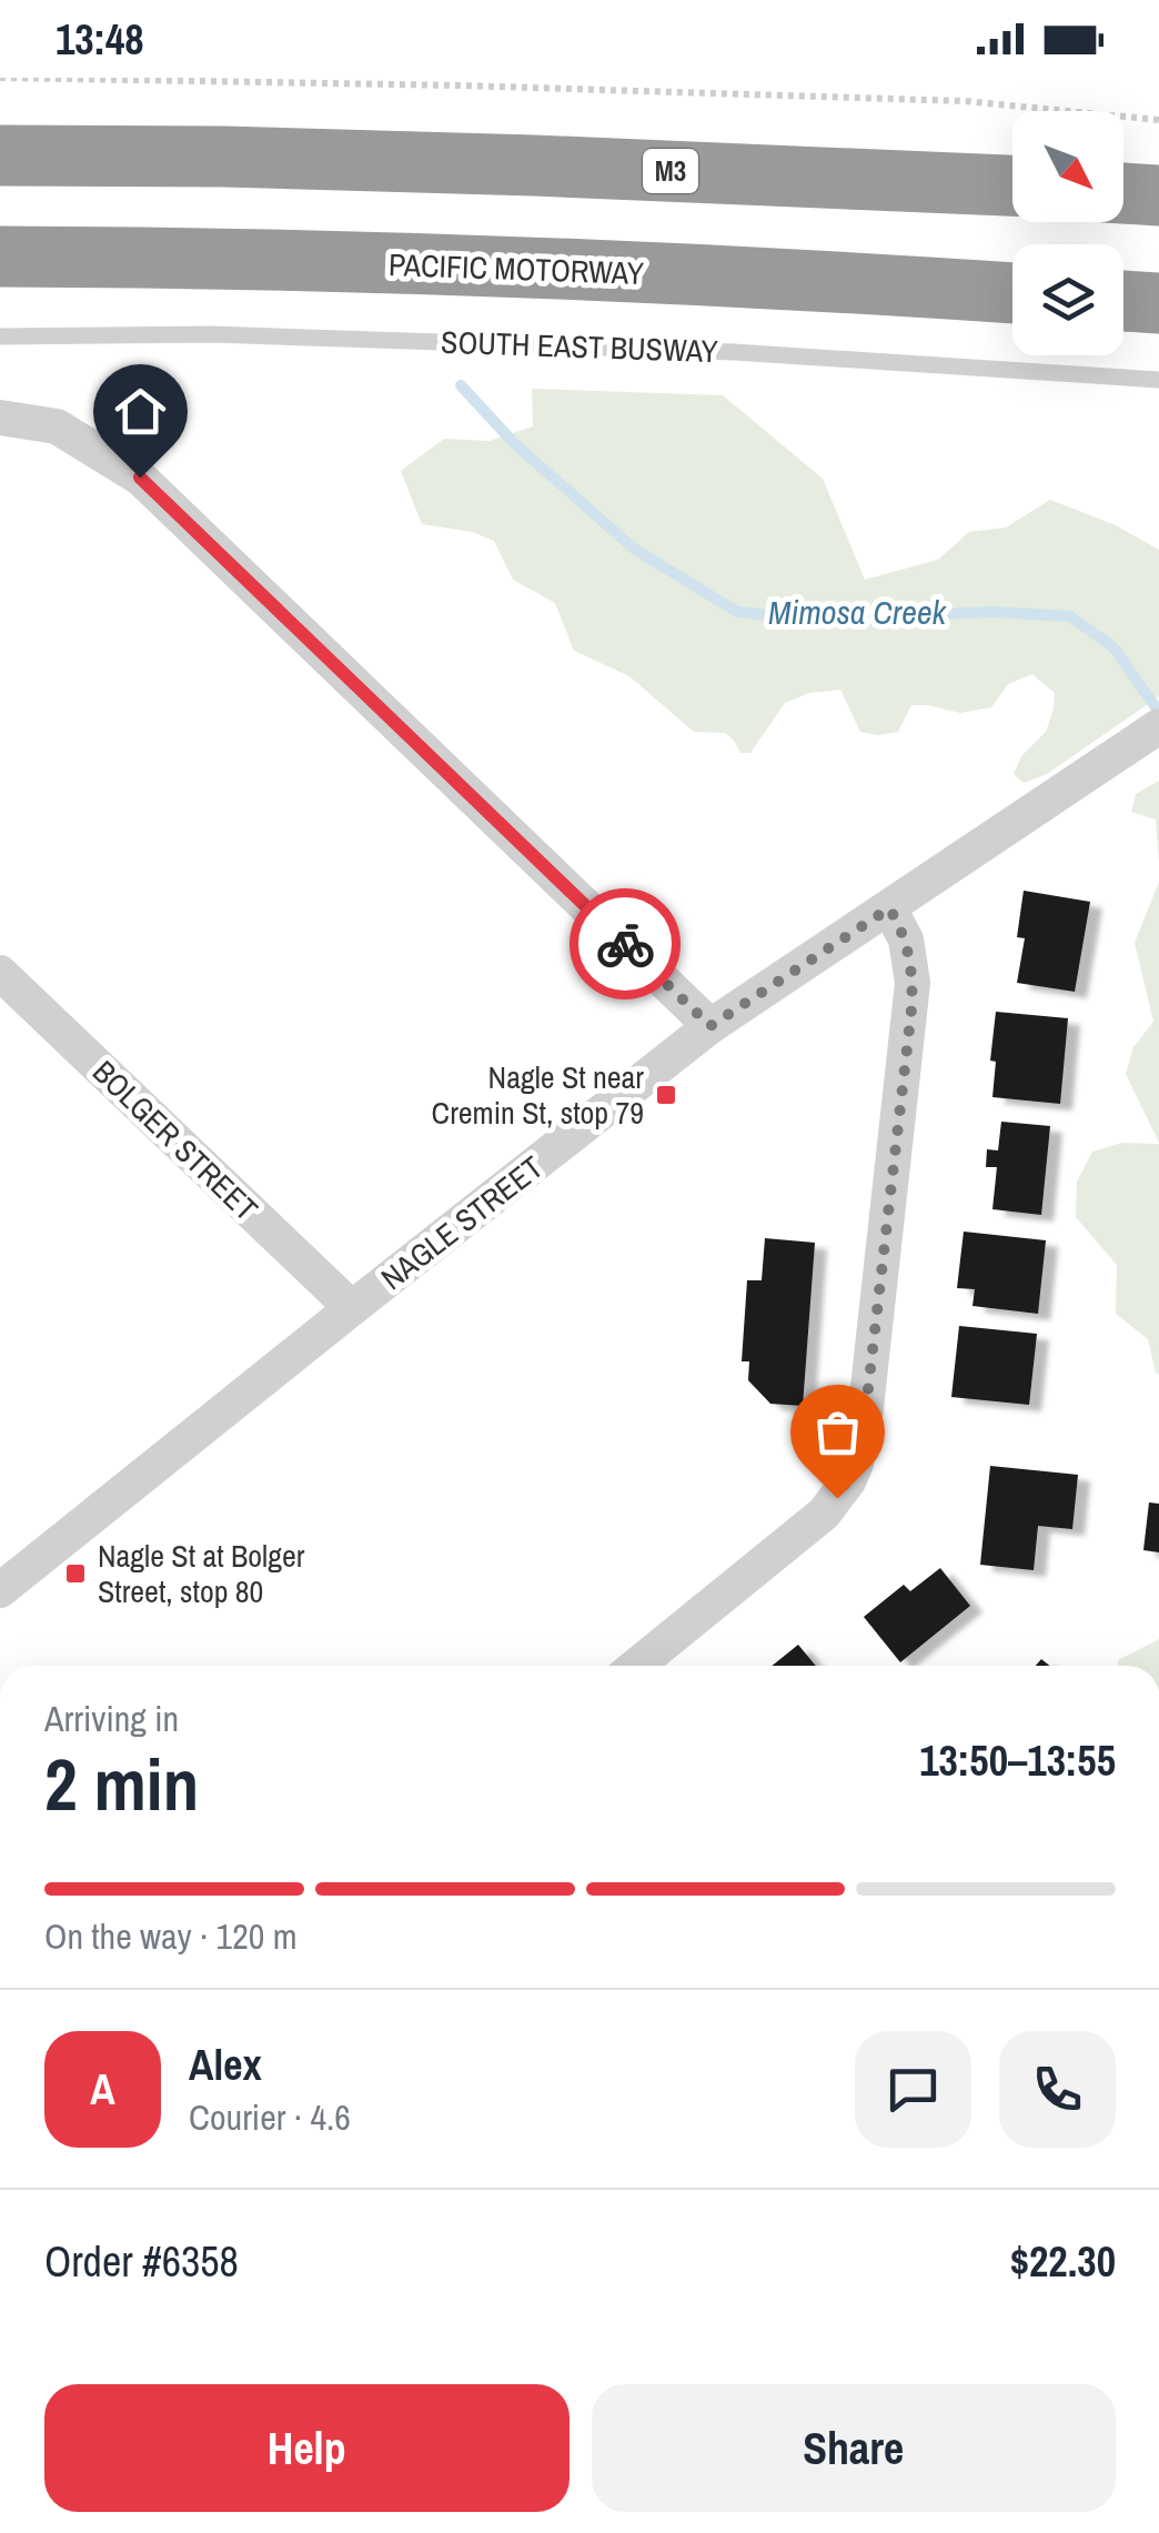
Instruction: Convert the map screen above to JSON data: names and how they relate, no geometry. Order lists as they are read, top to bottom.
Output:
{
  "streets": {
    "highway": ["M3", "PACIFIC MOTORWAY"],
    "street": ["BOLGER STREET", "NAGLE STREET"],
    "lane": ["SOUTH EAST BUSWAY"]
  },
  "crossings": [
    ["BOLGER STREET", "NAGLE STREET"]
  ],
  "water": ["Mimosa Creek"],
  "places": {
    "transit": ["Nagle St near Cremin St, stop 79", "Nagle St at Bolger Street, stop 80"]
  },
  "north": "bottom right",
  "page": {
    "status": "13:48",
    "heading": ["2 min", "Arriving in", "13:50–13:55"],
    "panel": [
      "Alex",
      "Courier · 4.6",
      "Order #6358",
      "$22.30"
    ],
    "bar": "On the way · 120 m",
    "round": "A",
    "buttons": ["Help", "Share"]
  }
}
